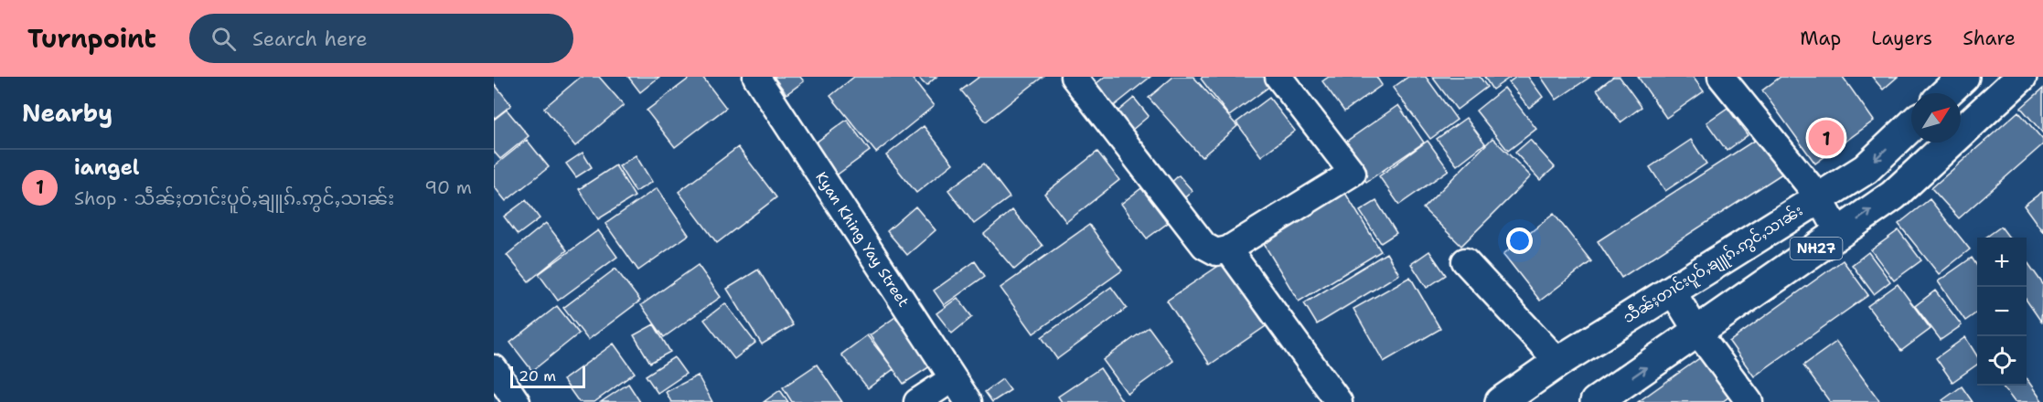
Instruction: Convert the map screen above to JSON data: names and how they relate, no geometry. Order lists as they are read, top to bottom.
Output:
{
  "streets": {
    "highway": ["NH27", "သဵႅၼ်ႈတၢင်းပူဝ်ႇၶျူၵ်ႉဢွင်ႇသၢၼ်း"],
    "street": ["Kyan Khing Yay Street"]
  },
  "scale_bar": "20 m",
  "north": "top right",
  "page": {
    "header": "Turnpoint",
    "search": "Search here",
    "nav": ["Map", "Layers", "Share"],
    "heading": "Nearby",
    "pins": "1",
    "list": [
      {
        "mark": "1",
        "name": "iangel",
        "note": "Shop · သဵႅၼ်ႈတၢင်းပူဝ်ႇၶျူၵ်ႉဢွင်ႇသၢၼ်း",
        "value": "90 m"
      }
    ],
    "map_buttons": ["+", "−"],
    "scale": "20 m"
  }
}
